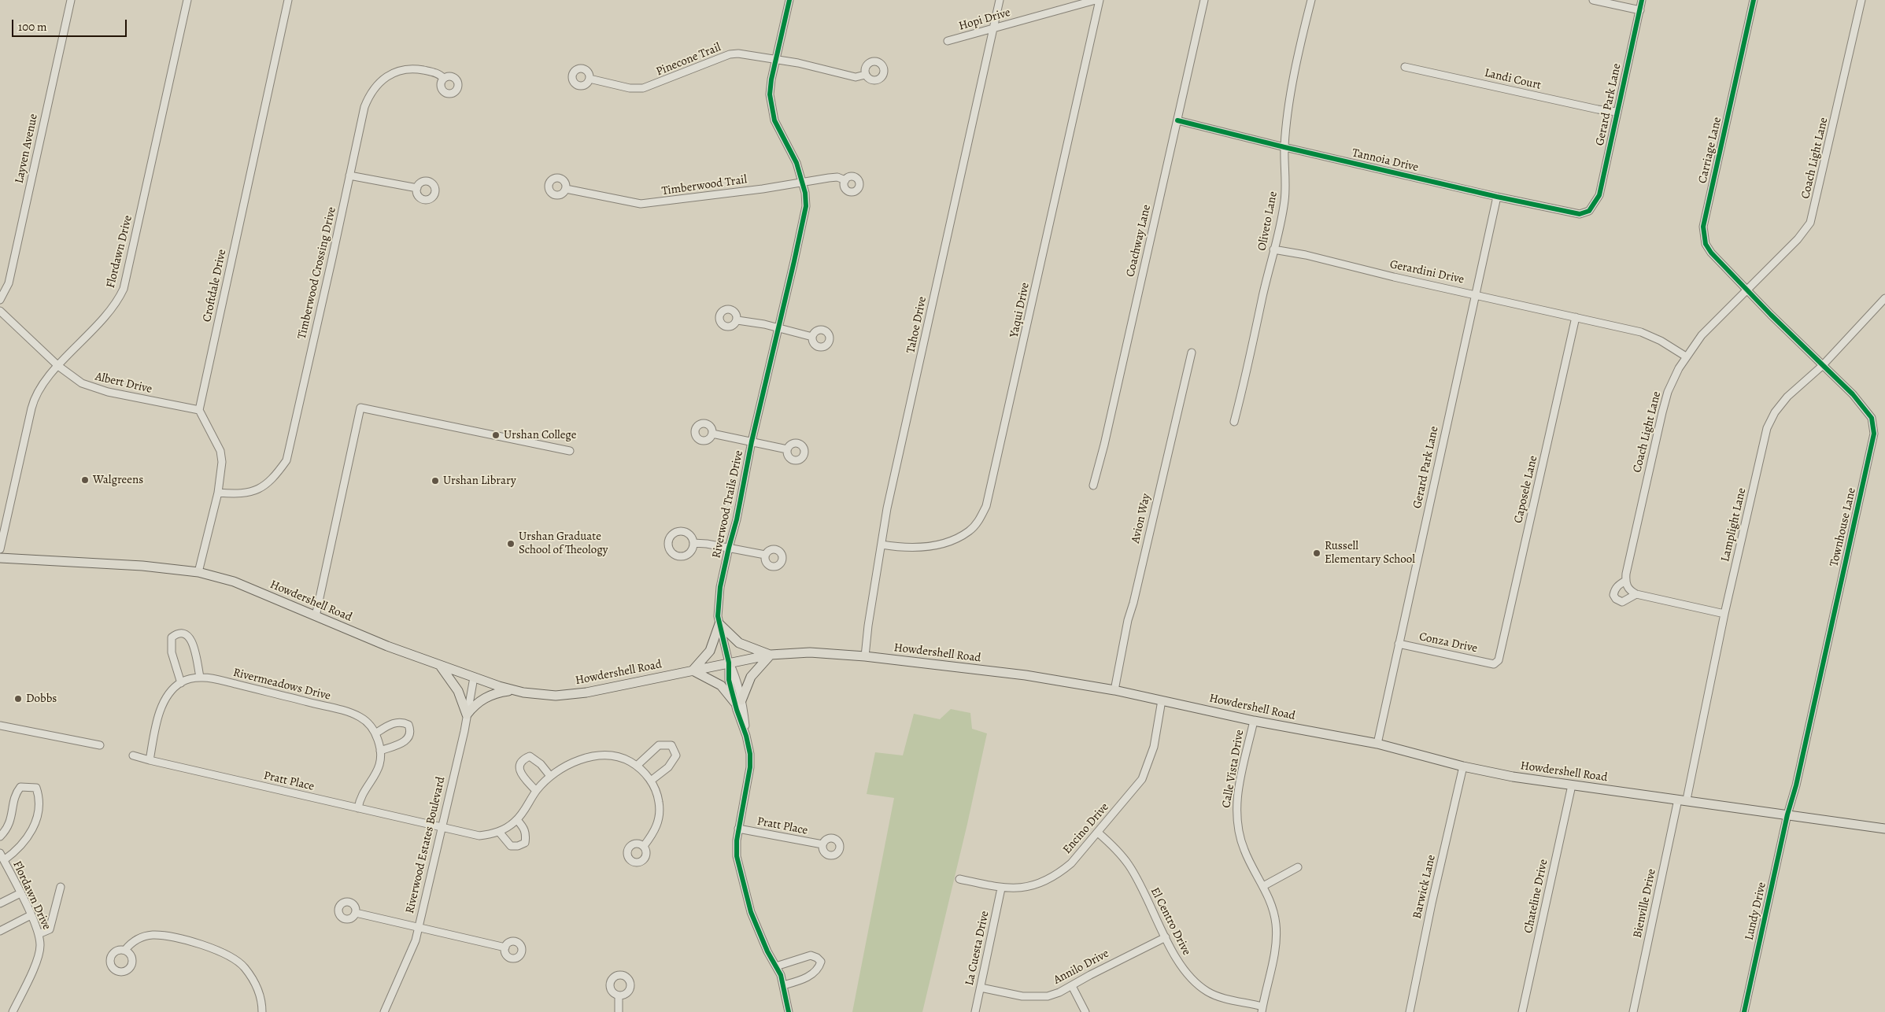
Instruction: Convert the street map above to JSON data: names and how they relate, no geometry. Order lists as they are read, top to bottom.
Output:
{
  "streets": {
    "main road": ["Howdershell Road"],
    "street": [
      "Hopi Drive",
      "Pinecone Trail",
      "Landi Court",
      "Gerard Park Lane",
      "Layven Avenue",
      "Carriage Lane",
      "Coach Light Lane",
      "Tannoia Drive",
      "Timberwood Trail",
      "Oliveto Lane",
      "Coachway Lane",
      "Flordawn Drive",
      "Gerardini Drive",
      "Timberwood Crossing Drive",
      "Croftdale Drive",
      "Yaqui Drive",
      "Tahoe Drive",
      "Albert Drive",
      "Caposele Lane",
      "Riverwood Trails Drive",
      "Avion Way",
      "Lamplight Lane",
      "Townhouse Lane",
      "Conza Drive",
      "Rivermeadows Drive",
      "Calle Vista Drive",
      "Pratt Place",
      "Encino Drive",
      "Riverwood Estates Boulevard",
      "Barwick Lane",
      "Chateline Drive",
      "Bienville Drive",
      "Lundy Drive",
      "El Centro Drive",
      "La Cuesta Drive",
      "Annilo Drive"
    ]
  },
  "crossings": [
    ["Hopi Drive", "Tahoe Drive"],
    ["Pinecone Trail", "Riverwood Trails Drive"],
    ["Landi Court", "Gerard Park Lane"],
    ["Gerard Park Lane", "Tannoia Drive"],
    ["Gerard Park Lane", "Gerardini Drive"],
    ["Gerard Park Lane", "Howdershell Road"],
    ["Gerard Park Lane", "Conza Drive"],
    ["Carriage Lane", "Coach Light Lane"],
    ["Carriage Lane", "Townhouse Lane"],
    ["Coach Light Lane", "Gerardini Drive"],
    ["Coach Light Lane", "Townhouse Lane"],
    ["Tannoia Drive", "Oliveto Lane"],
    ["Tannoia Drive", "Coachway Lane"],
    ["Timberwood Trail", "Riverwood Trails Drive"],
    ["Oliveto Lane", "Gerardini Drive"],
    ["Flordawn Drive", "Albert Drive"],
    ["Gerardini Drive", "Caposele Lane"],
    ["Croftdale Drive", "Albert Drive"],
    ["Yaqui Drive", "Tahoe Drive"],
    ["Tahoe Drive", "Howdershell Road"],
    ["Caposele Lane", "Conza Drive"],
    ["Riverwood Trails Drive", "Howdershell Road"],
    ["Riverwood Trails Drive", "Pratt Place"],
    ["Avion Way", "Howdershell Road"],
    ["Lamplight Lane", "Townhouse Lane"],
    ["Lamplight Lane", "Howdershell Road"],
    ["Lamplight Lane", "Bienville Drive"],
    ["Townhouse Lane", "Howdershell Road"],
    ["Townhouse Lane", "Lundy Drive"],
    ["Howdershell Road", "Calle Vista Drive"],
    ["Howdershell Road", "Encino Drive"],
    ["Howdershell Road", "Riverwood Estates Boulevard"],
    ["Howdershell Road", "Barwick Lane"],
    ["Howdershell Road", "Chateline Drive"],
    ["Howdershell Road", "Bienville Drive"],
    ["Howdershell Road", "Lundy Drive"],
    ["Rivermeadows Drive", "Pratt Place"],
    ["Calle Vista Drive", "El Centro Drive"],
    ["Pratt Place", "Riverwood Estates Boulevard"],
    ["Encino Drive", "El Centro Drive"],
    ["Encino Drive", "La Cuesta Drive"],
    ["El Centro Drive", "Annilo Drive"],
    ["La Cuesta Drive", "Annilo Drive"]
  ],
  "places": [
    "Urshan College",
    "Walgreens",
    "Urshan Library",
    "Urshan Graduate School of Theology",
    "Russell Elementary School",
    "Dobbs"
  ],
  "scale_bar": "100 m"
}
